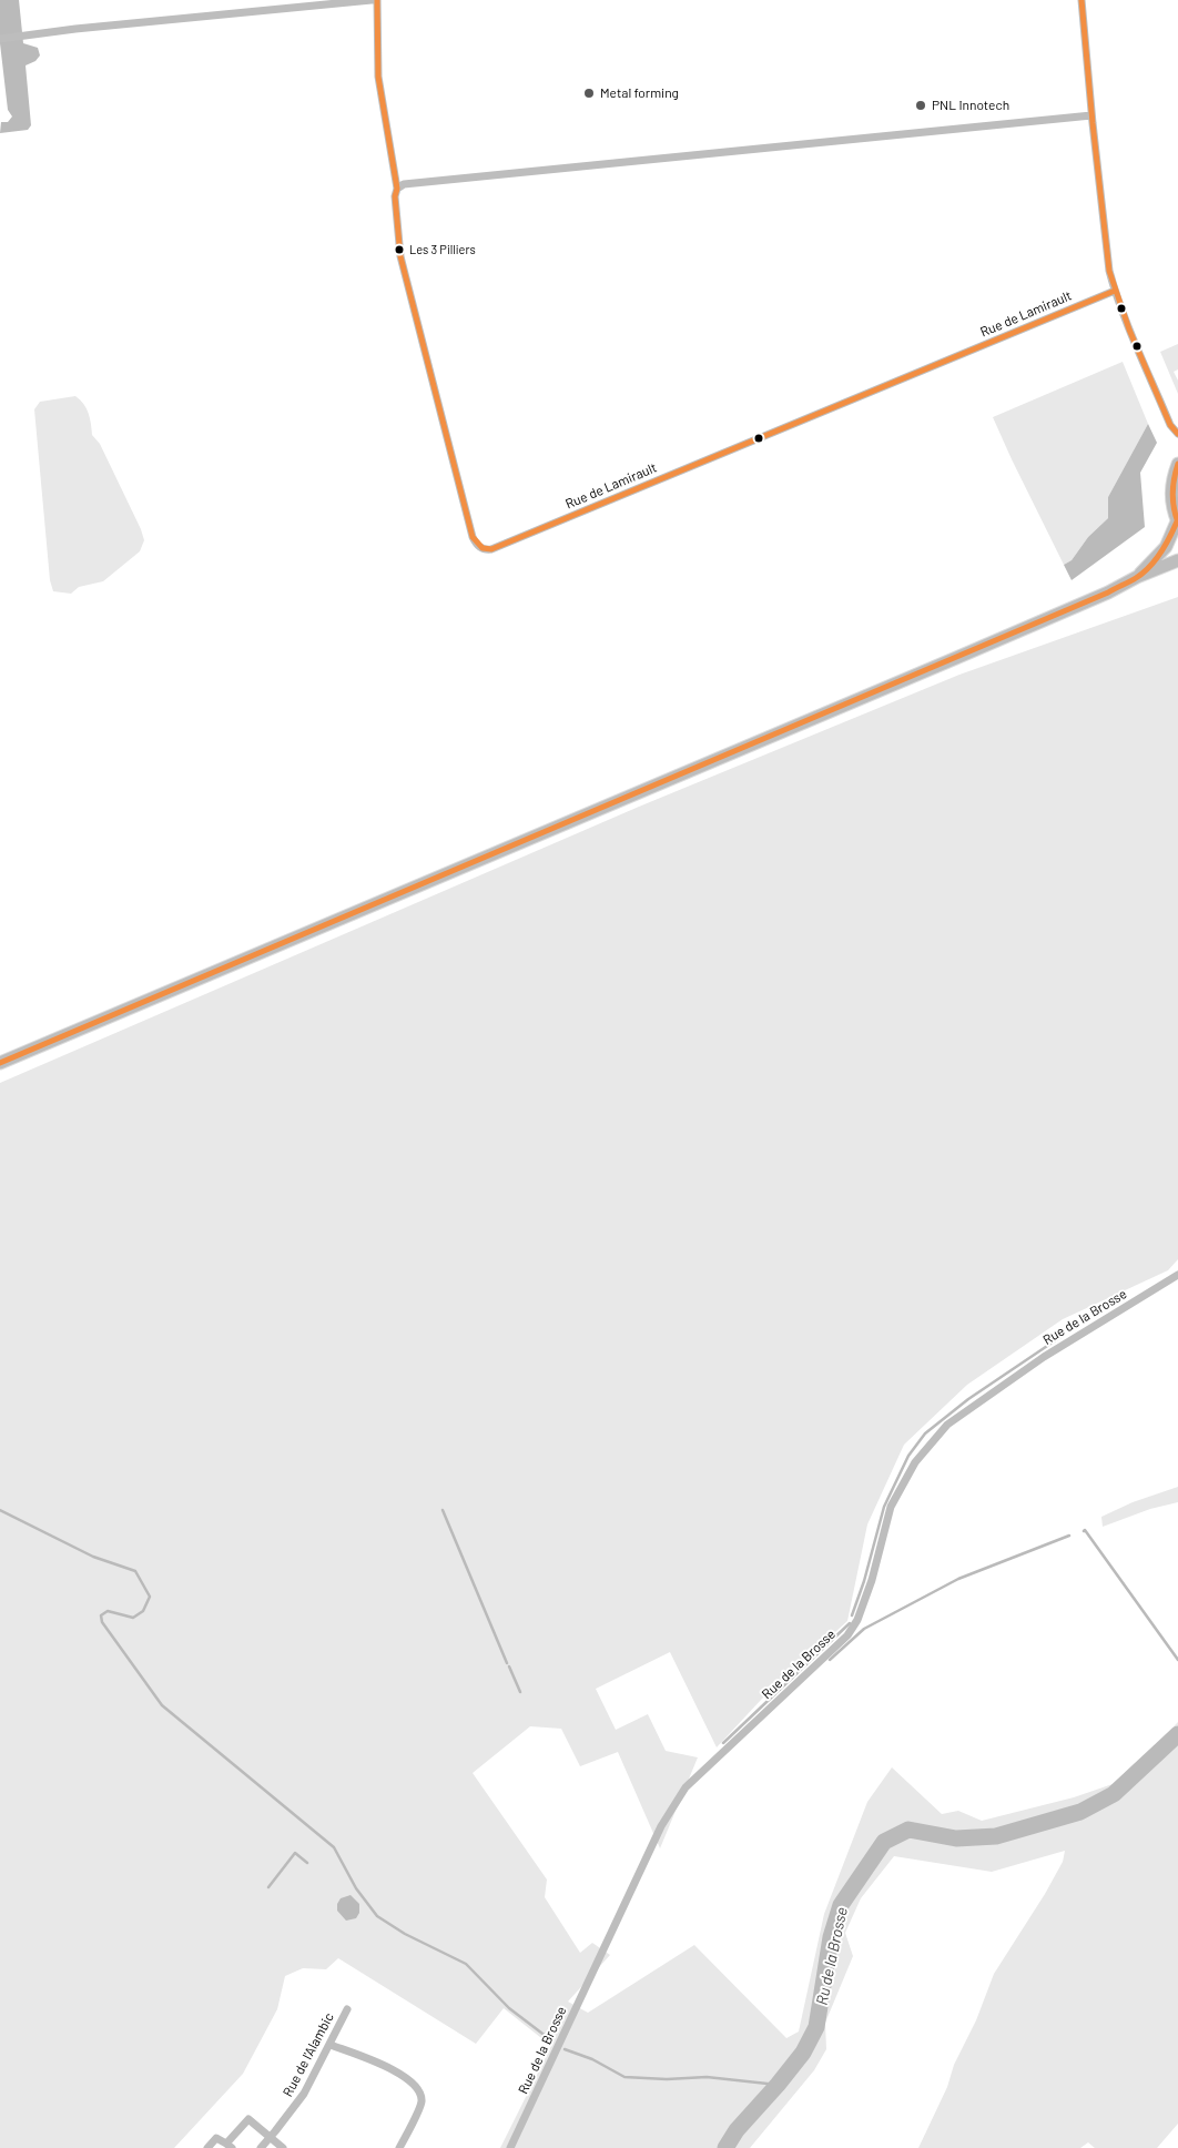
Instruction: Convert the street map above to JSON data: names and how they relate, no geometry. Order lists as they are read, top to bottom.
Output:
{
  "streets": {
    "street": ["Rue de Lamirault", "Rue de la Brosse", "Rue de l'Alambic"]
  },
  "water": ["Ru de la Brosse"],
  "places": ["Metal forming", "PNL Innotech", "Les 3 Pilliers"]
}
